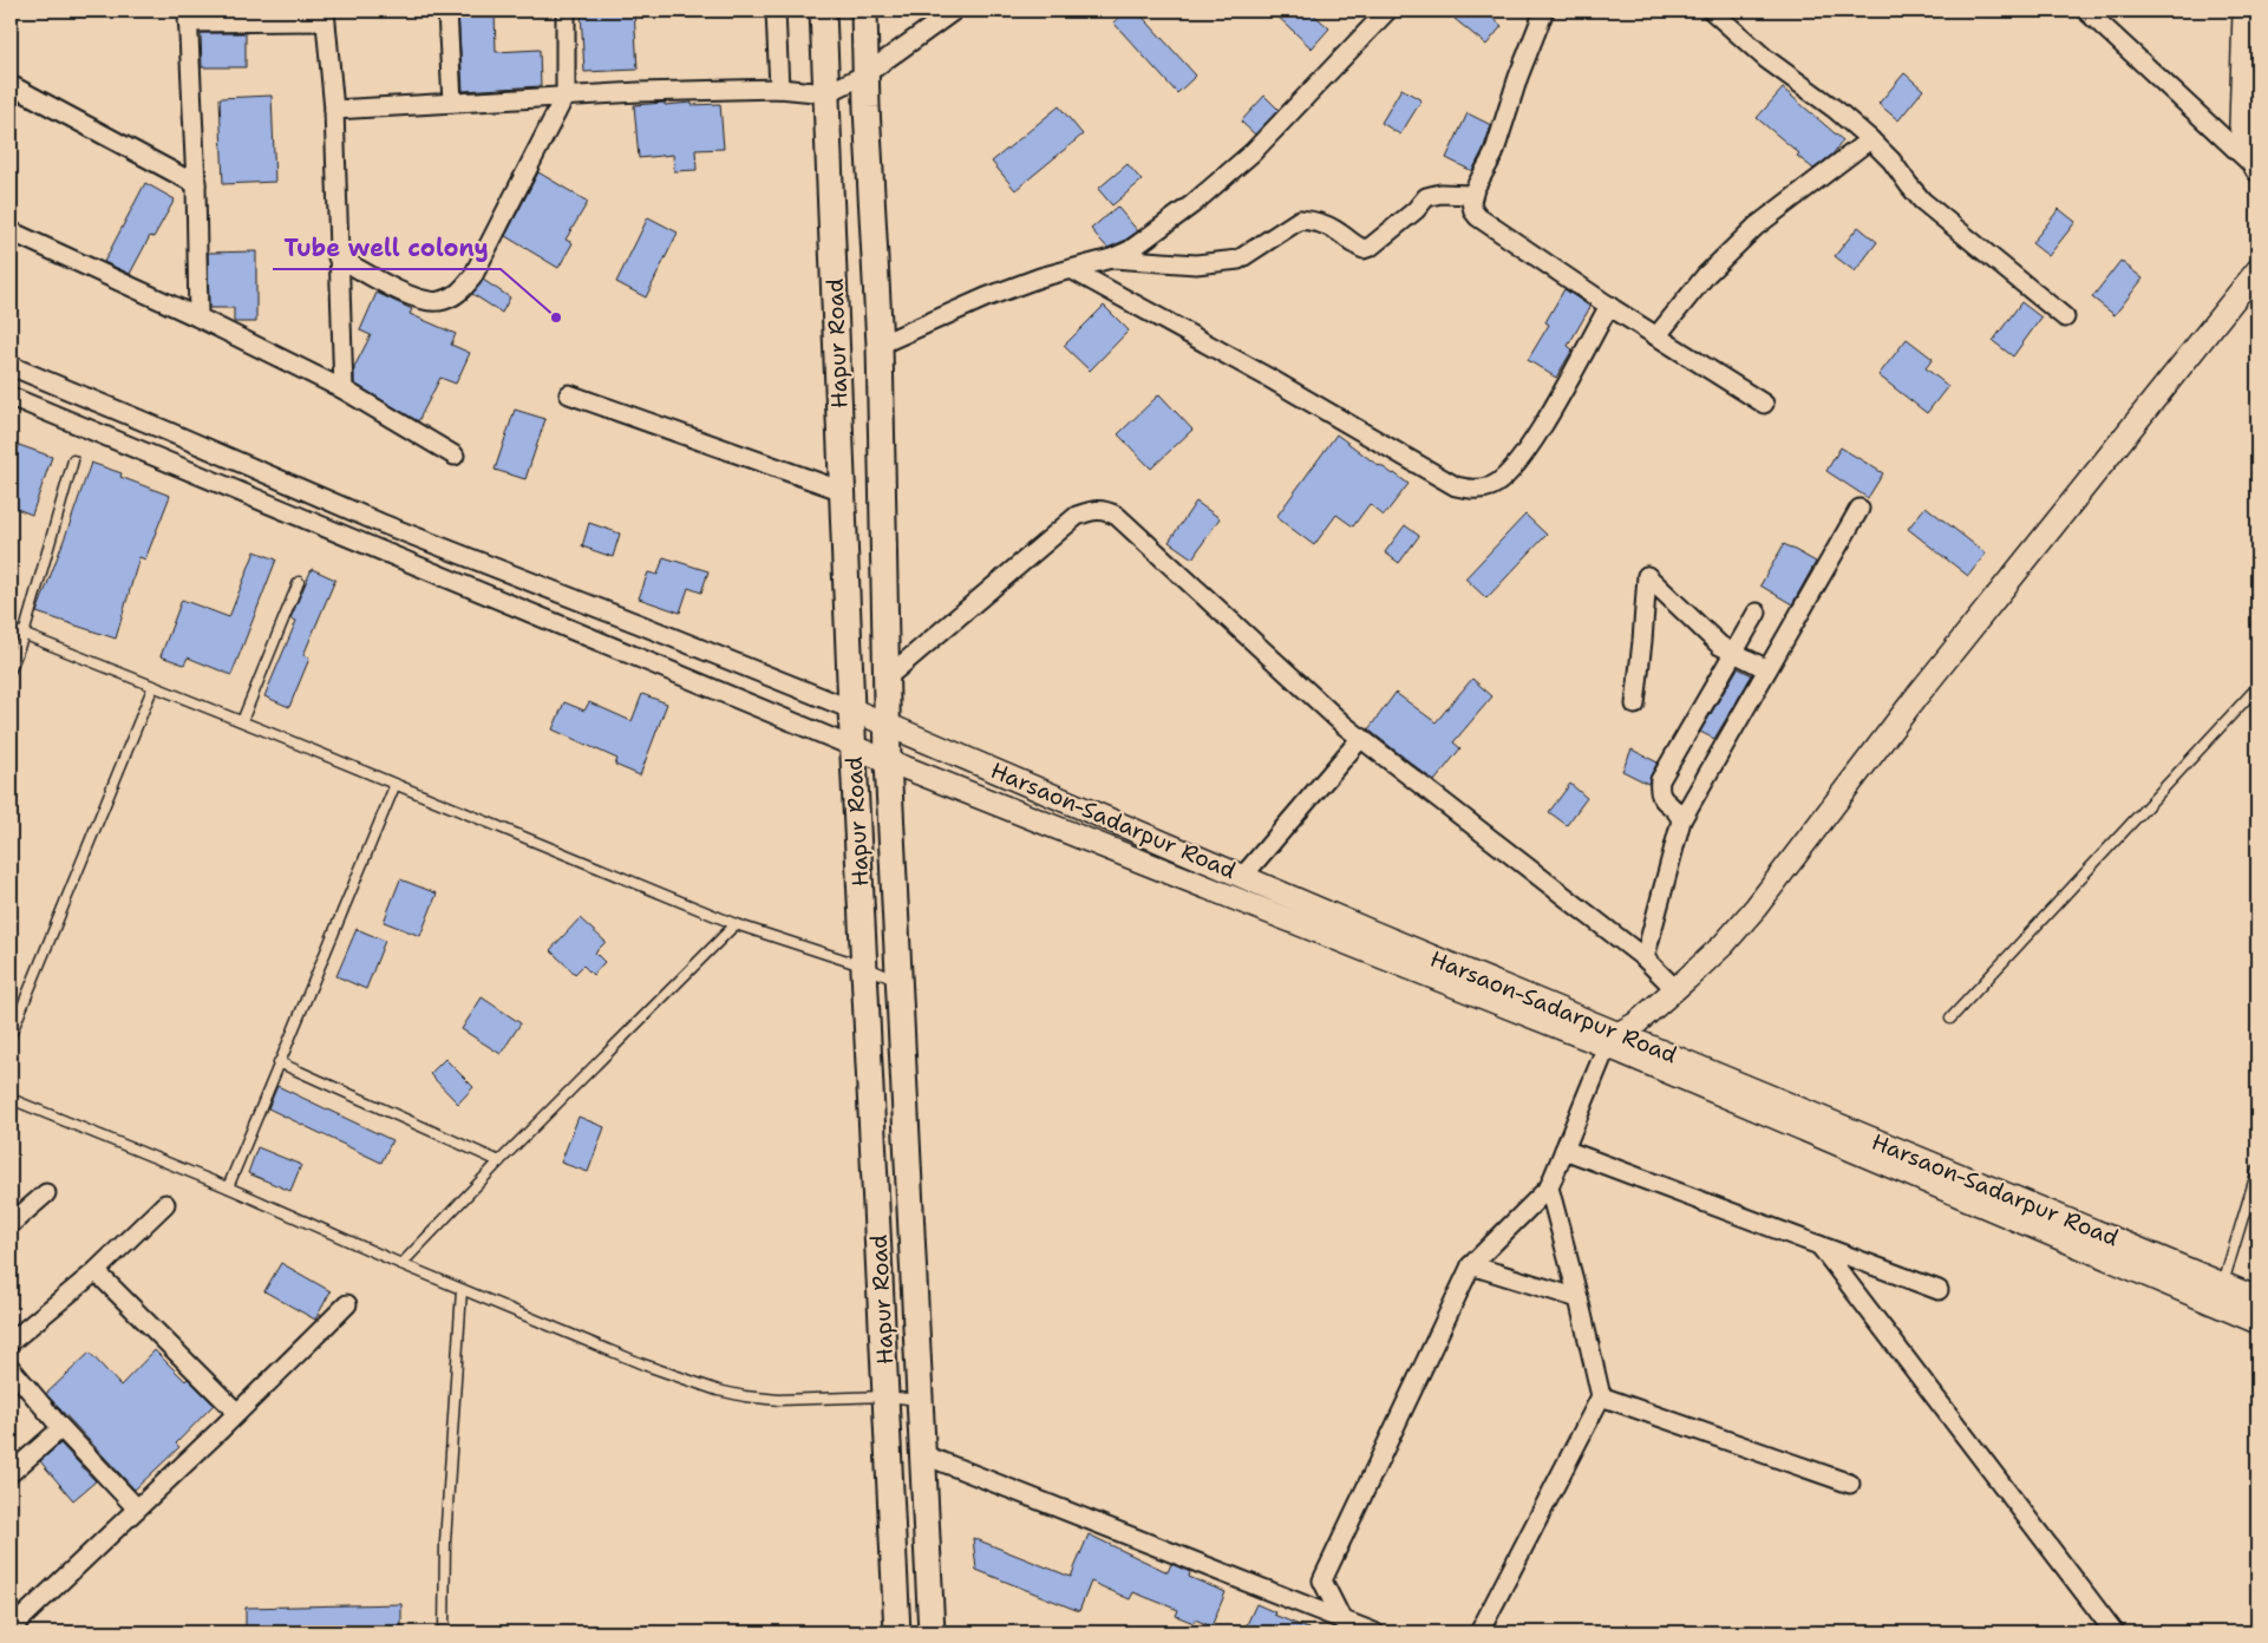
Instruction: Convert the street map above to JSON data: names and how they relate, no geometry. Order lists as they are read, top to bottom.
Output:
{
  "streets": {
    "main road": ["Hapur Road"],
    "street": ["Harsaon-Sadarpur Road"]
  },
  "crossings": [
    ["Hapur Road", "Harsaon-Sadarpur Road"]
  ],
  "places": ["Tube well colony"]
}
